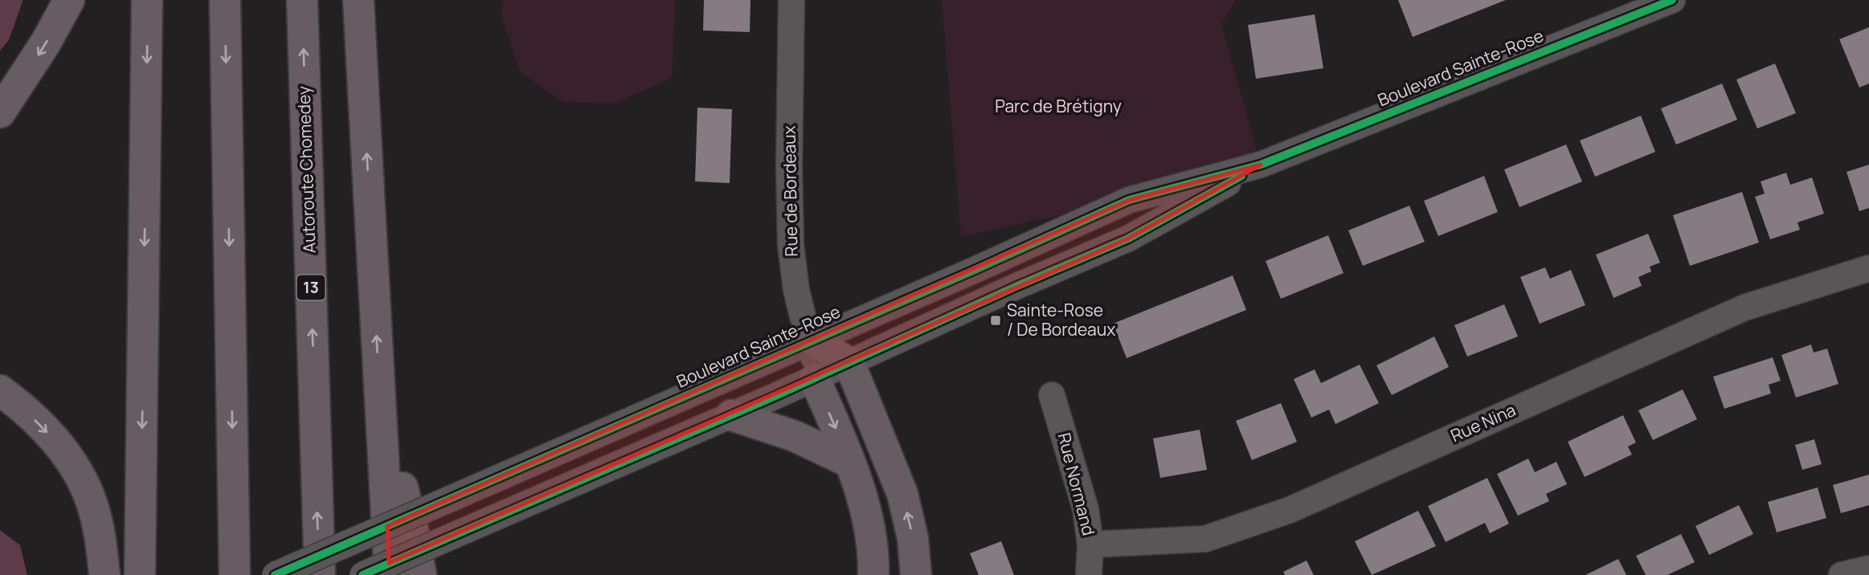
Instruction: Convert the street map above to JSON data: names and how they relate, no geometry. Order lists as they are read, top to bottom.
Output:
{
  "streets": {
    "highway": ["Autoroute Chomedey", "13"],
    "street": [
      "Boulevard Sainte-Rose",
      "Rue de Bordeaux",
      "Rue Nina",
      "Rue Normand"
    ]
  },
  "crossings": [
    ["Boulevard Sainte-Rose", "Rue de Bordeaux"],
    ["Rue Nina", "Rue Normand"]
  ],
  "parks": ["Parc de Brétigny"],
  "places": {
    "transit": ["Sainte-Rose / De Bordeaux"]
  }
}
